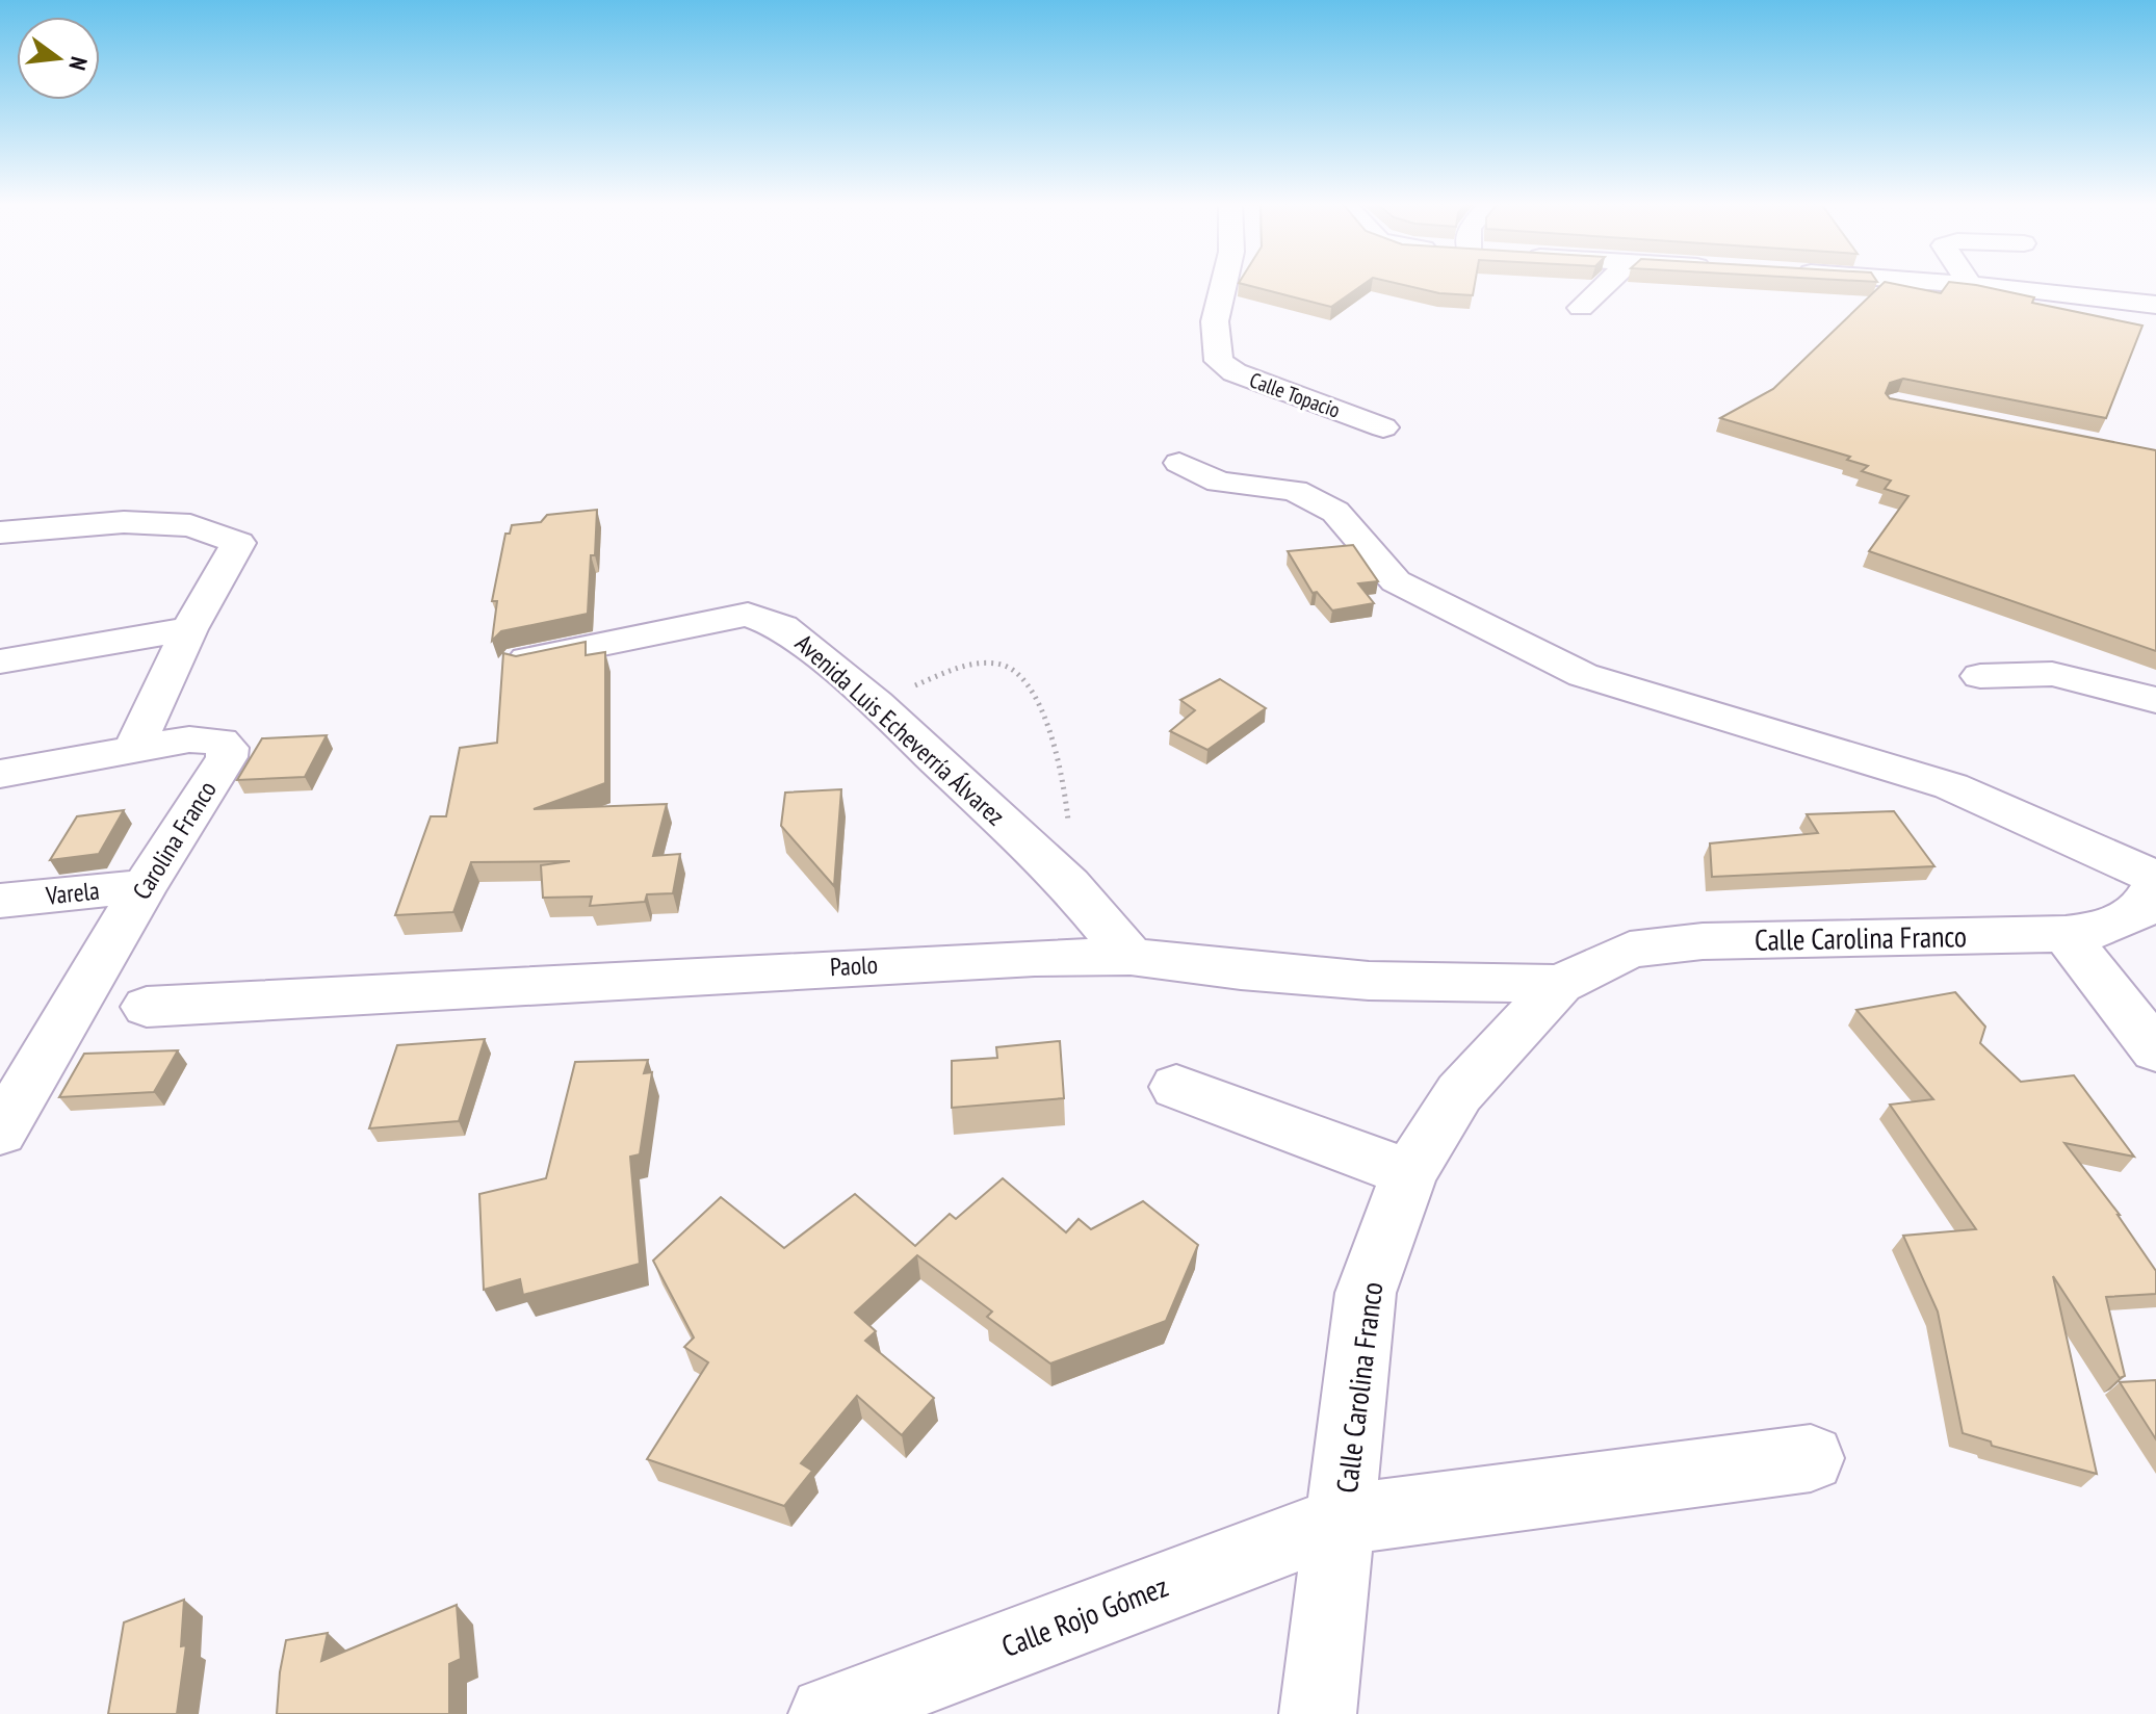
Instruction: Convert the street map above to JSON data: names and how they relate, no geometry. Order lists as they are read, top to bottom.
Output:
{
  "streets": {
    "street": [
      "Calle Topacio",
      "Avenida Luis Echeverría Álvarez",
      "Carolina Franco",
      "Varela",
      "Calle Carolina Franco",
      "Paolo",
      "Calle Rojo Gómez"
    ]
  },
  "crossings": [
    ["Avenida Luis Echeverría Álvarez", "Paolo"],
    ["Carolina Franco", "Varela"],
    ["Calle Carolina Franco", "Paolo"],
    ["Calle Carolina Franco", "Calle Rojo Gómez"]
  ],
  "north": "right"
}
